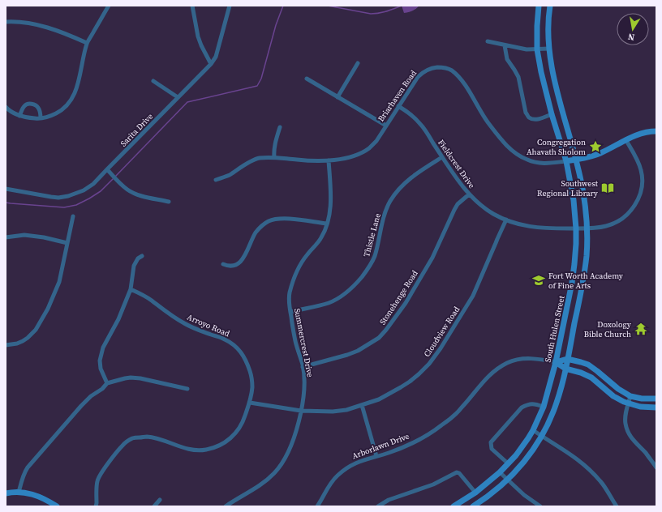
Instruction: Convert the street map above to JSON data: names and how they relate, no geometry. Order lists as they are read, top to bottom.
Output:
{
  "streets": {
    "main road": ["Briarhaven Road", "South Hulen Street", "Arborlawn Drive"],
    "street": [
      "Sarita Drive",
      "Fieldcrest Drive",
      "Thistle Lane",
      "Stonehenge Road",
      "Arroyo Road",
      "Cloudview Road",
      "Summercrest Drive"
    ]
  },
  "crossings": [
    ["Briarhaven Road", "Fieldcrest Drive"],
    ["Briarhaven Road", "South Hulen Street"],
    ["Briarhaven Road", "Summercrest Drive"],
    ["Fieldcrest Drive", "Thistle Lane"],
    ["Fieldcrest Drive", "Stonehenge Road"],
    ["Fieldcrest Drive", "South Hulen Street"],
    ["Fieldcrest Drive", "Cloudview Road"],
    ["Thistle Lane", "Summercrest Drive"],
    ["Stonehenge Road", "Summercrest Drive"],
    ["Arroyo Road", "Cloudview Road"],
    ["South Hulen Street", "Arborlawn Drive"],
    ["Cloudview Road", "Summercrest Drive"]
  ],
  "places": {
    "place": ["Congregation Ahavath Sholom"],
    "library": ["Southwest Regional Library"],
    "school or university": ["Fort Worth Academy of Fine Arts"],
    "temple": ["Doxology Bible Church"]
  },
  "north": "bottom"
}
